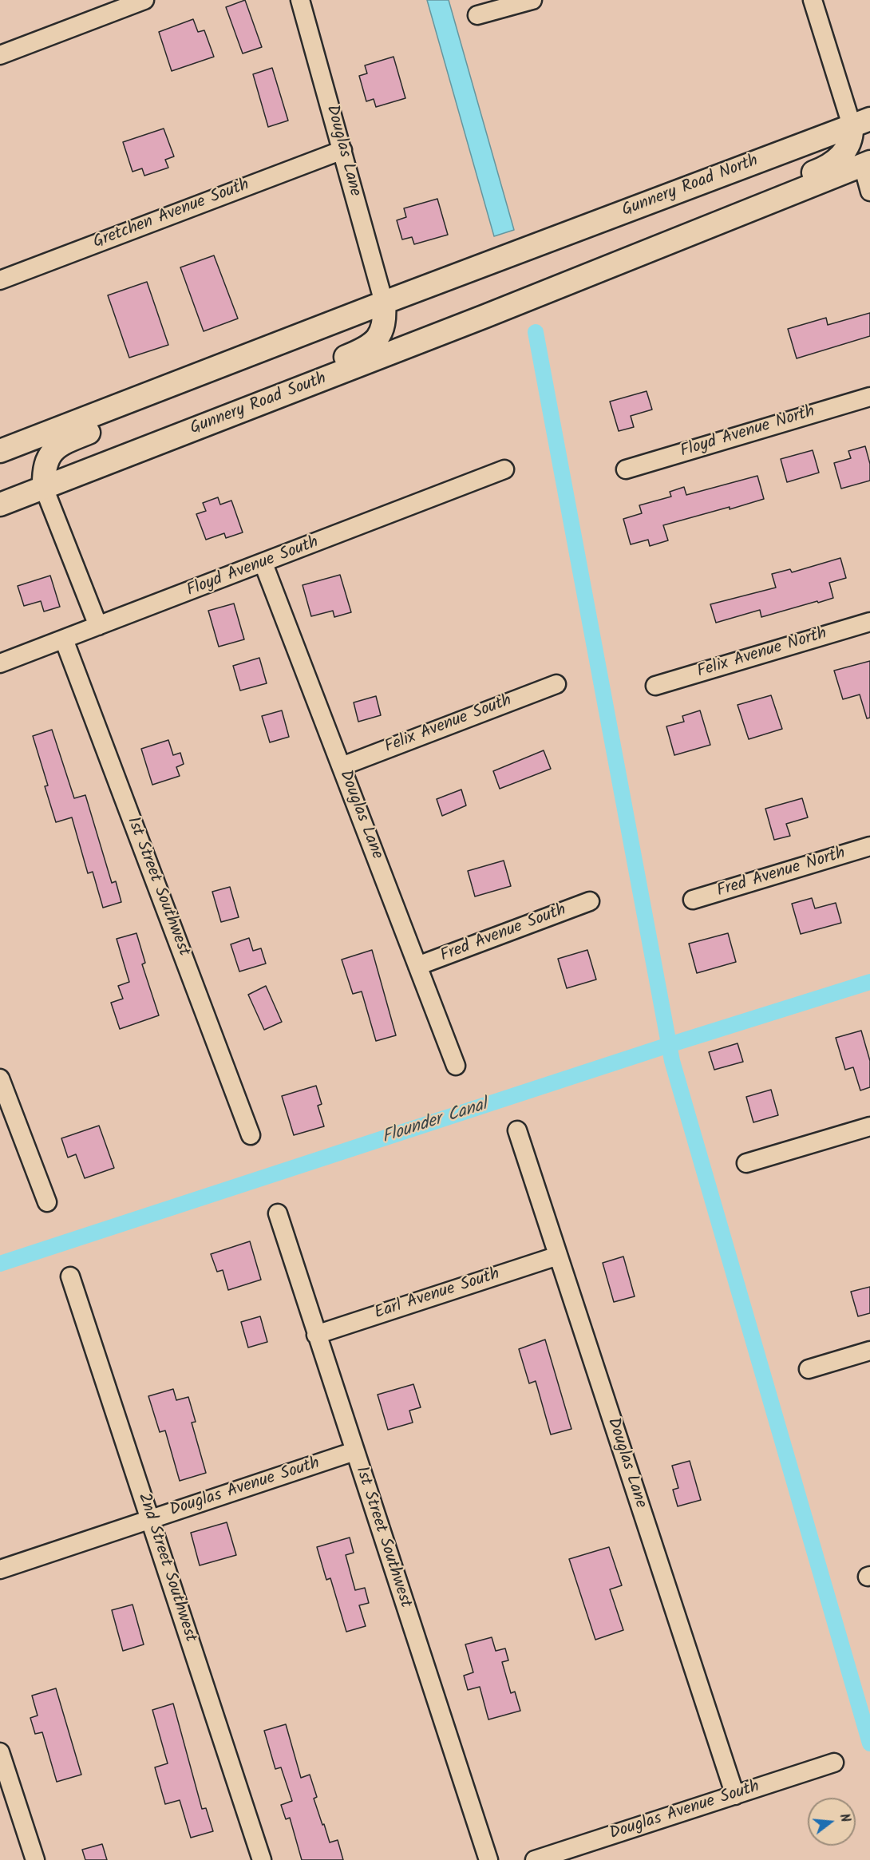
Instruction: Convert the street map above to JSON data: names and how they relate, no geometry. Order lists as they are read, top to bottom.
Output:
{
  "streets": {
    "main road": ["Gunnery Road North", "Gunnery Road South"],
    "street": [
      "Douglas Lane",
      "Gretchen Avenue South",
      "Floyd Avenue North",
      "Floyd Avenue South",
      "Felix Avenue North",
      "Felix Avenue South",
      "Fred Avenue North",
      "1st Street Southwest",
      "Fred Avenue South",
      "Earl Avenue South",
      "Douglas Avenue South",
      "2nd Street Southwest"
    ]
  },
  "crossings": [
    ["Douglas Lane", "Gunnery Road North"],
    ["Douglas Lane", "Gretchen Avenue South"],
    ["Douglas Lane", "Floyd Avenue South"],
    ["Douglas Lane", "Felix Avenue South"],
    ["Douglas Lane", "Fred Avenue South"],
    ["Douglas Lane", "Earl Avenue South"],
    ["Douglas Lane", "Douglas Avenue South"],
    ["Floyd Avenue South", "1st Street Southwest"],
    ["1st Street Southwest", "Earl Avenue South"],
    ["1st Street Southwest", "Douglas Avenue South"],
    ["Douglas Avenue South", "2nd Street Southwest"]
  ],
  "water": ["Flounder Canal"],
  "north": "right"
}
